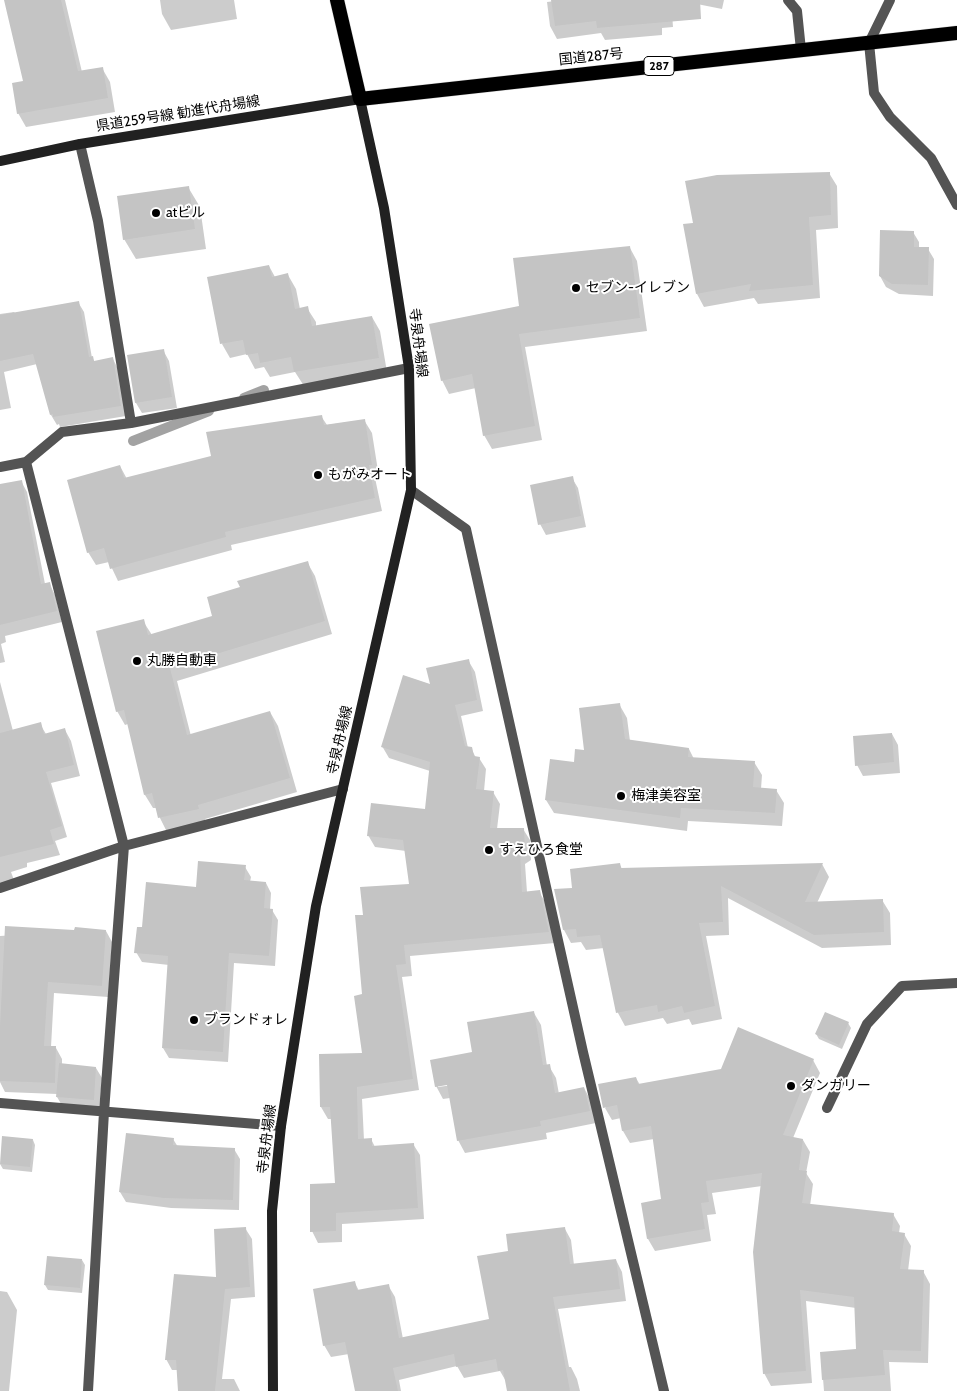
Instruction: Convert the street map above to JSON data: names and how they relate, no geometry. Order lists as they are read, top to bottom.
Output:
{
  "streets": {
    "highway": ["国道287号", "287"],
    "main road": ["県道259号線 勧進代舟場線", "寺泉舟場線"]
  },
  "crossings": [
    ["国道287号", "県道259号線 勧進代舟場線"],
    ["国道287号", "寺泉舟場線"],
    ["県道259号線 勧進代舟場線", "寺泉舟場線"]
  ],
  "places": [
    "atビル",
    "セブン-イレブン",
    "もがみオート",
    "丸勝自動車",
    "梅津美容室",
    "すえひろ食堂",
    "ブランドォレ",
    "ダンガリー"
  ]
}
